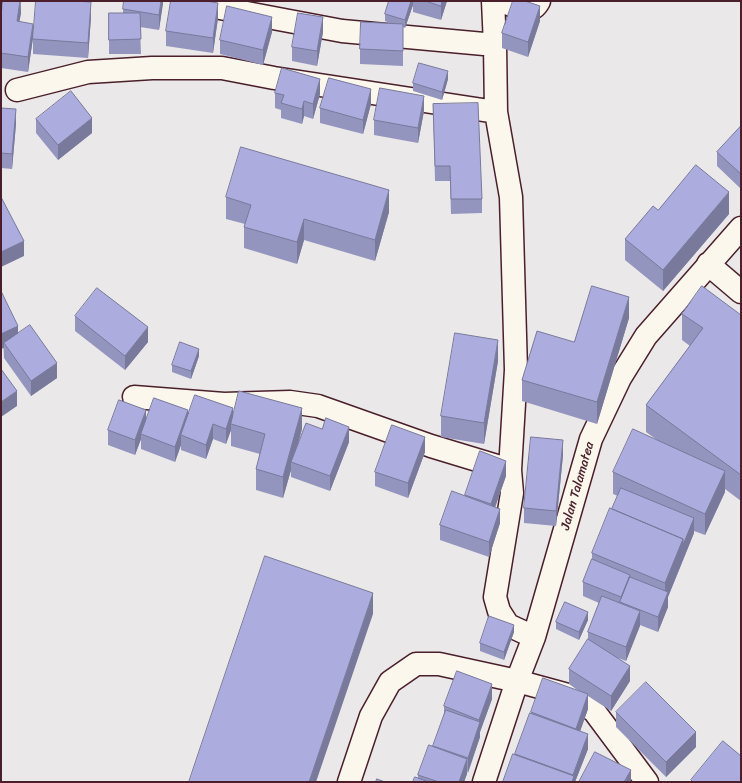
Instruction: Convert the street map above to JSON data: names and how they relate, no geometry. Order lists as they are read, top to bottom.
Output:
{
  "streets": {
    "street": ["Jalan Talamatea"]
  }
}
